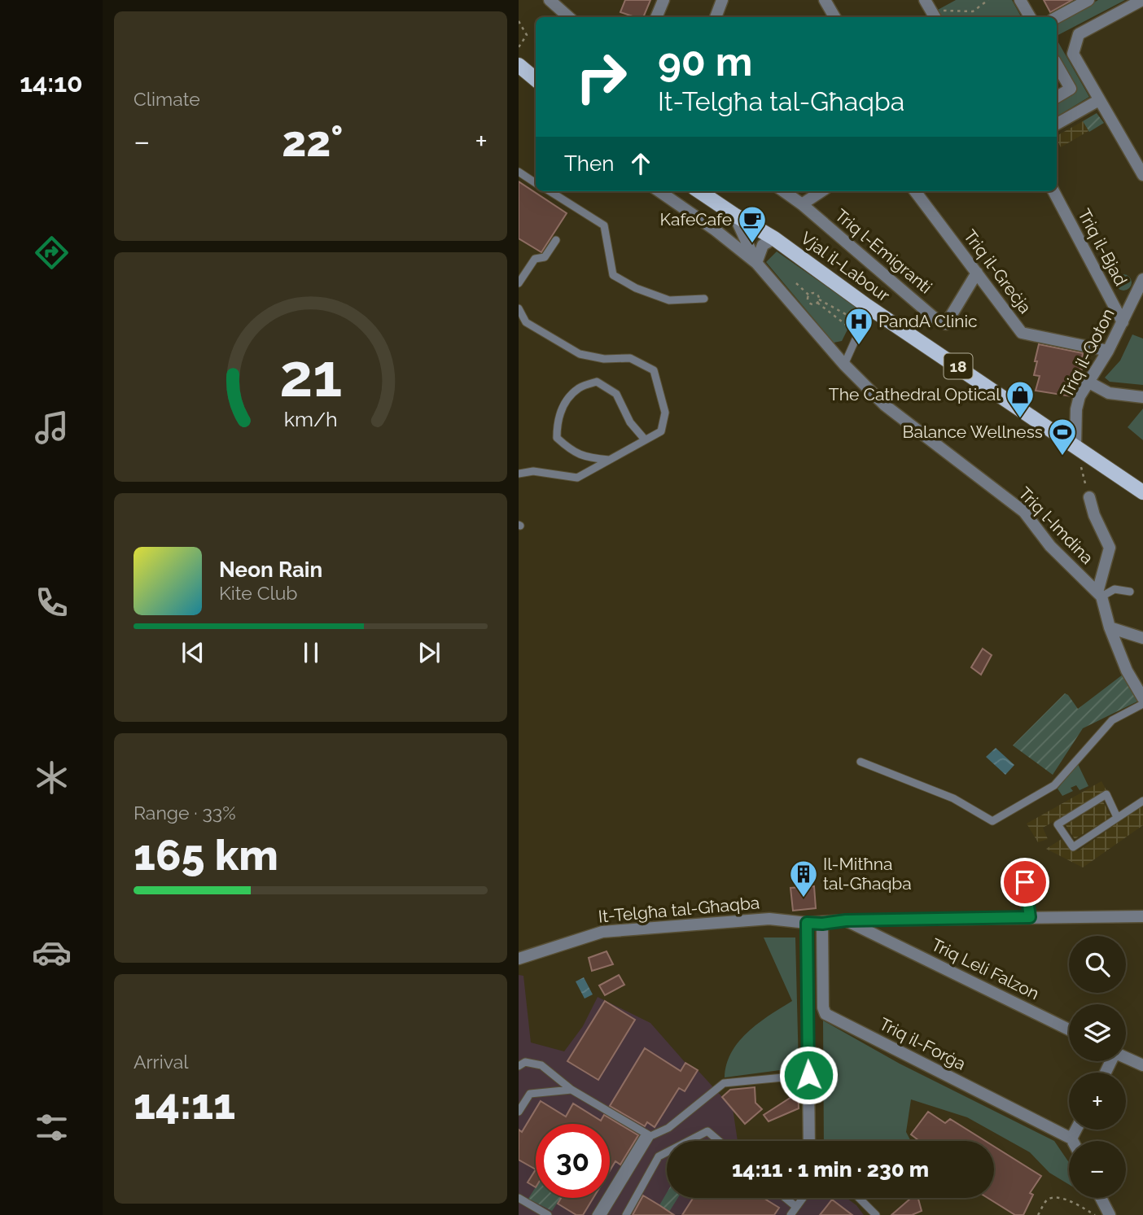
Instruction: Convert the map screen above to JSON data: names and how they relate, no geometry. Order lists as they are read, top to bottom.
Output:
{
  "streets": {
    "main road": ["Vjal il-Labour", "18"],
    "street": [
      "Triq il-Bjad",
      "Triq l-Emigranti",
      "Triq il-Greċja",
      "Triq il-Qoton",
      "Triq l-Imdina",
      "It-Telgħa tal-Għaqba",
      "Triq Leli Falzon",
      "Triq il-Forġa"
    ]
  },
  "crossings": [
    ["Triq il-Bjad", "Triq il-Qoton"],
    ["Triq l-Emigranti", "Triq il-Greċja"],
    ["Vjal il-Labour", "Triq il-Qoton"],
    ["Vjal il-Labour", "Triq l-Imdina"],
    ["Triq il-Greċja", "Triq il-Qoton"],
    ["It-Telgħa tal-Għaqba", "Triq Leli Falzon"]
  ],
  "places": {
    "cafe": ["KafeCafe"],
    "hospital": ["PandA Clinic"],
    "shop": ["The Cathedral Optical"],
    "sports": ["Balance Wellness"],
    "building": ["Il-Mitħna tal-Għaqba"]
  },
  "page": {
    "tabs": "14:10",
    "tile": [
      "Climate",
      ["Range · 33%", "165 km"],
      ["Arrival", "14:11"]
    ],
    "turn": ["90 m", "It-Telgħa tal-Għaqba"],
    "heat": ["−", "22°", "+"],
    "then": "Then",
    "song": ["Neon Rain", "Kite Club"],
    "map_buttons": ["+", "−"],
    "limit": "30",
    "trip": "14:11 · 1 min · 230 m",
    "gauge": ["21", "km/h"]
  }
}
